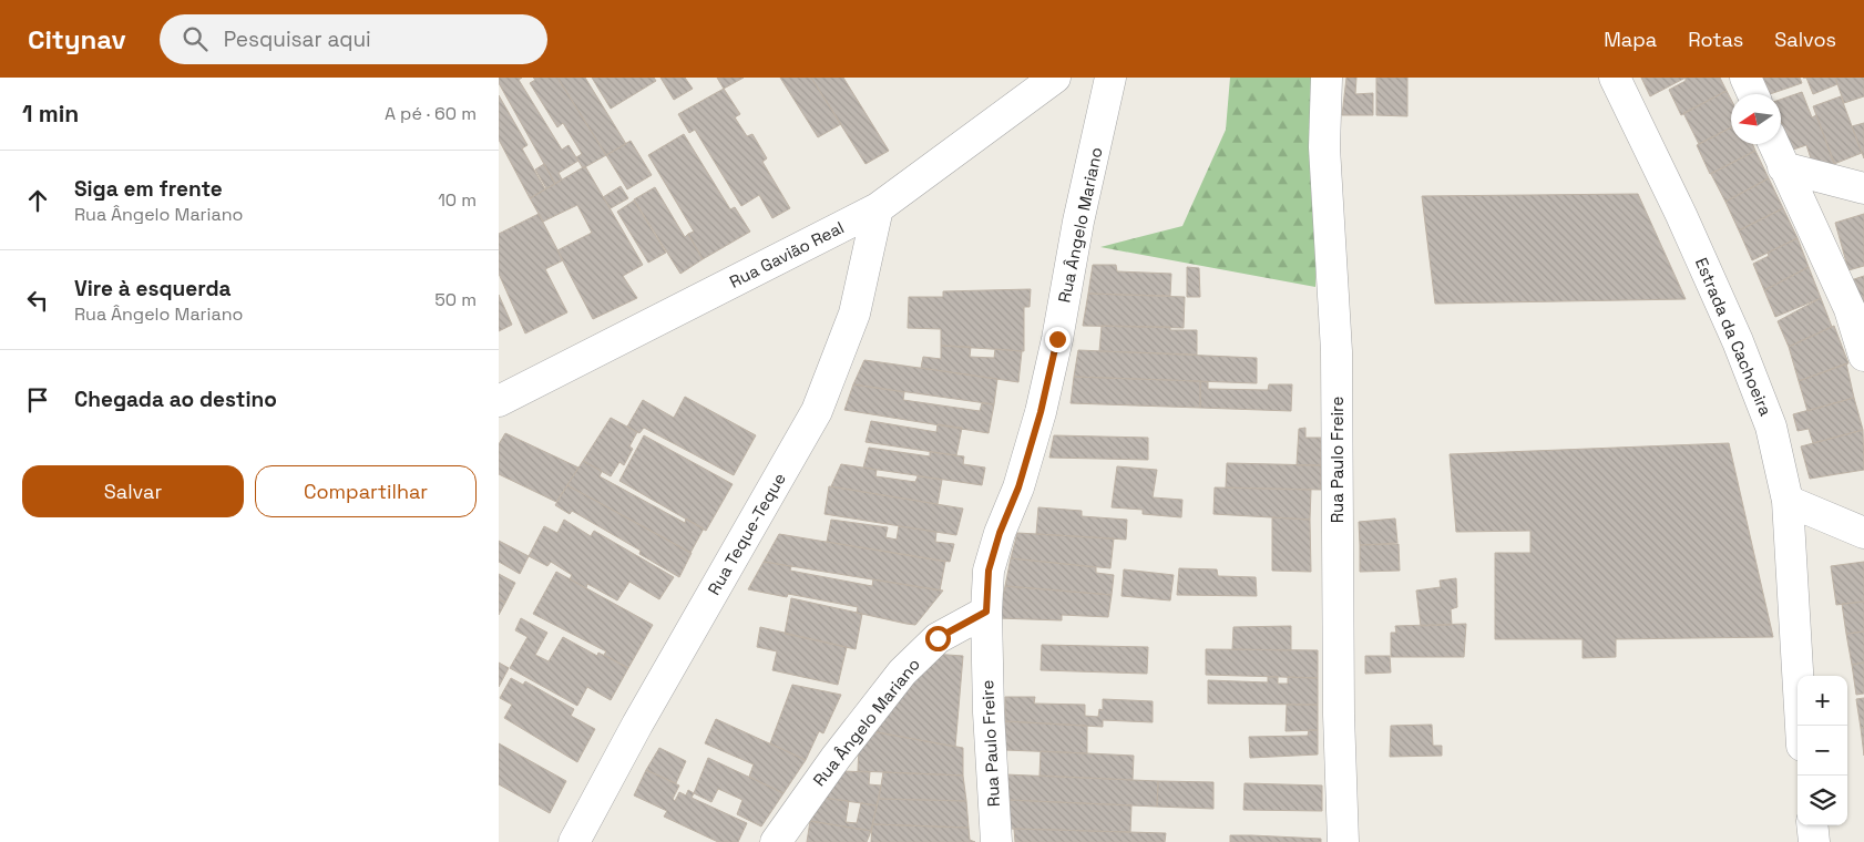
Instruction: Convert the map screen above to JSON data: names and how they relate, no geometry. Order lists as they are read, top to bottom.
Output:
{
  "streets": {
    "street": [
      "Rua Ângelo Mariano",
      "Rua Gavião Real",
      "Estrada da Cachoeira",
      "Rua Paulo Freire",
      "Rua Teque-Teque"
    ]
  },
  "crossings": [
    ["Rua Ângelo Mariano", "Rua Paulo Freire"],
    ["Rua Gavião Real", "Rua Teque-Teque"]
  ],
  "north": "left",
  "page": {
    "header": "Citynav",
    "search": "Pesquisar aqui",
    "nav": ["Mapa", "Rotas", "Salvos"],
    "heading": ["1 min", "A pé · 60 m"],
    "list": [
      ["Siga em frente", "Rua Ângelo Mariano", "10 m"],
      ["Vire à esquerda", "Rua Ângelo Mariano", "50 m"],
      "Chegada ao destino"
    ],
    "buttons": ["Salvar", "Compartilhar"],
    "map_buttons": ["+", "−"]
  }
}
